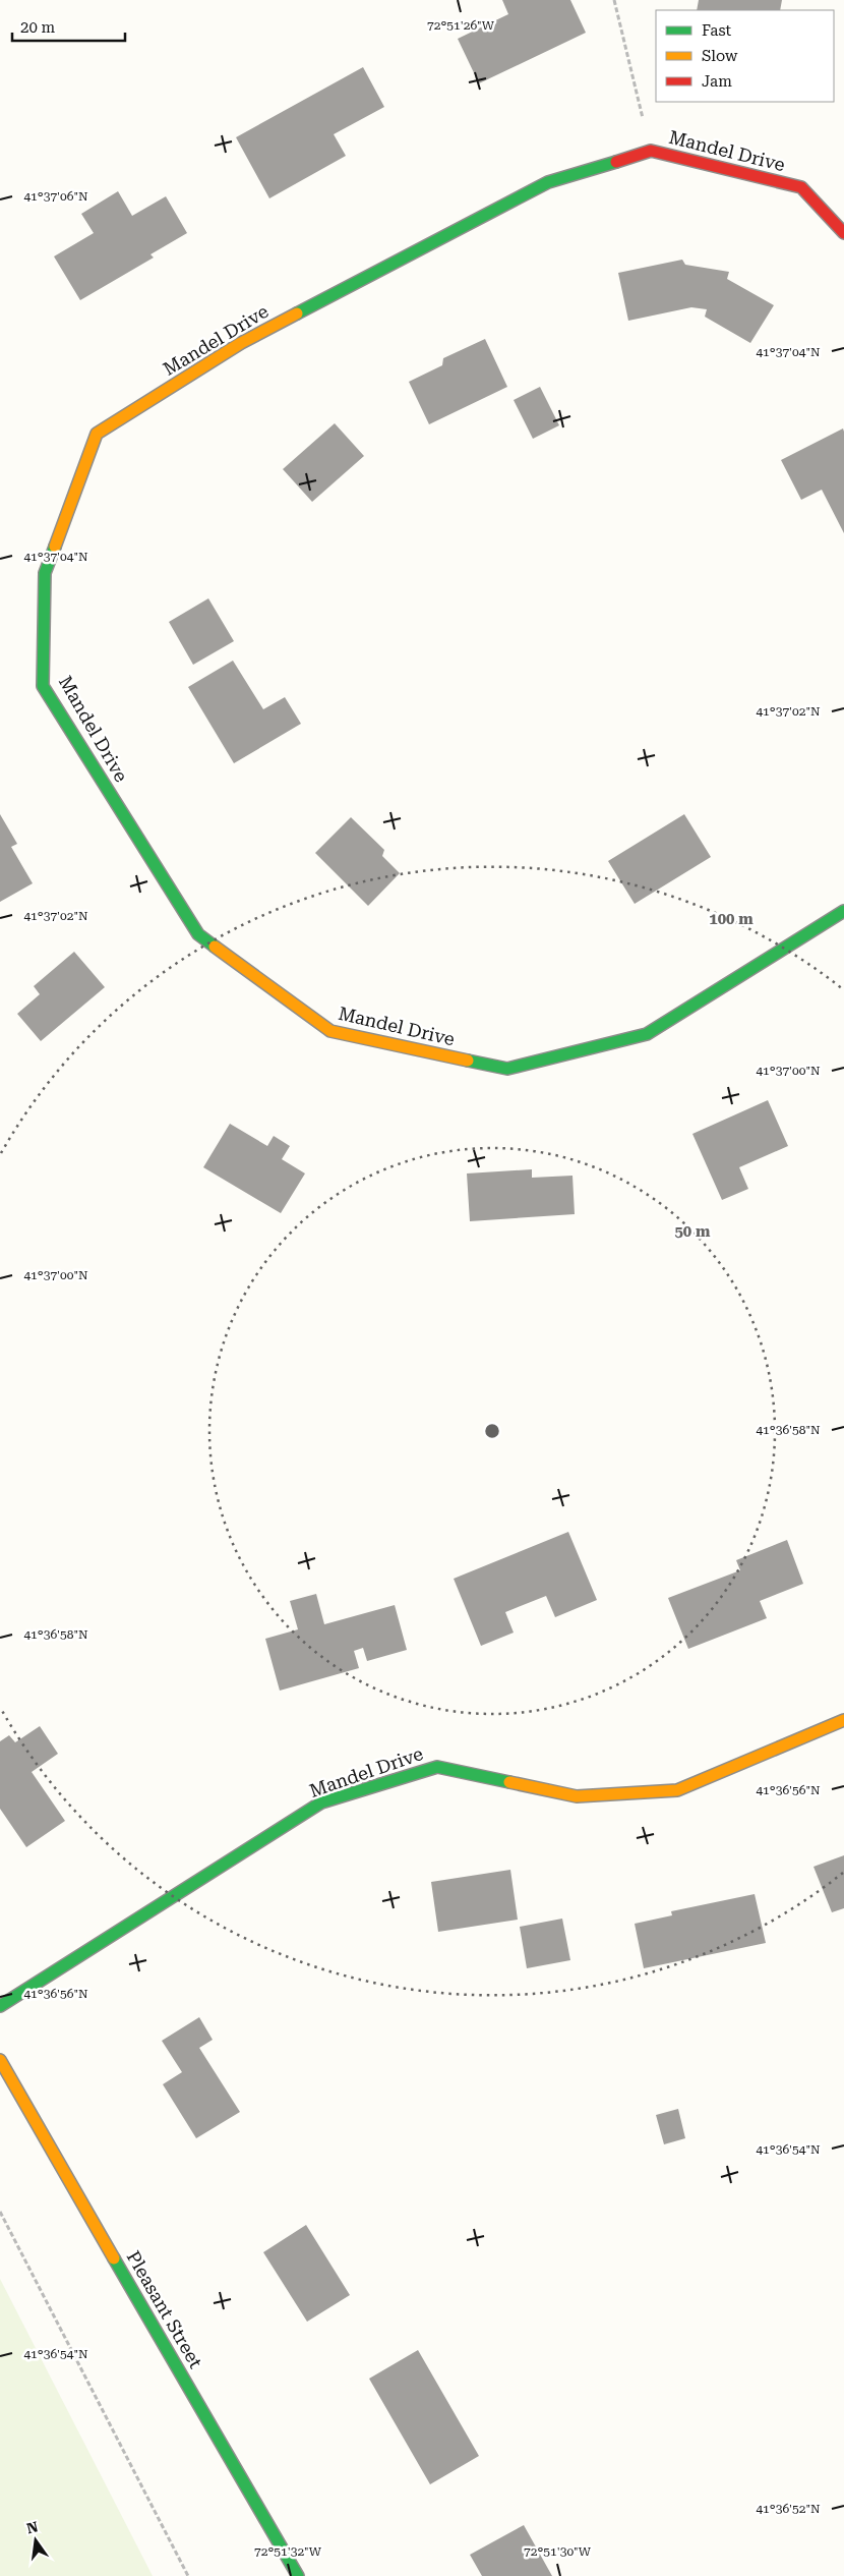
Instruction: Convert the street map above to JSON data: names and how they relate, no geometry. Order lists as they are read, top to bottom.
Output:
{
  "streets": {
    "street": ["Mandel Drive", "Pleasant Street"]
  },
  "legend": ["Fast", "Slow", "Jam"],
  "scale_bar": "20 m",
  "north": "top",
  "coordinates": [
    "72°51'26\"W",
    "41°37'06\"N",
    "41°37'04\"N",
    "41°37'02\"N",
    "41°37'00\"N",
    "41°36'58\"N",
    "41°36'56\"N",
    "41°36'54\"N",
    "41°36'52\"N",
    "72°51'32\"W",
    "72°51'30\"W"
  ],
  "rings": ["100 m", "50 m"]
}
